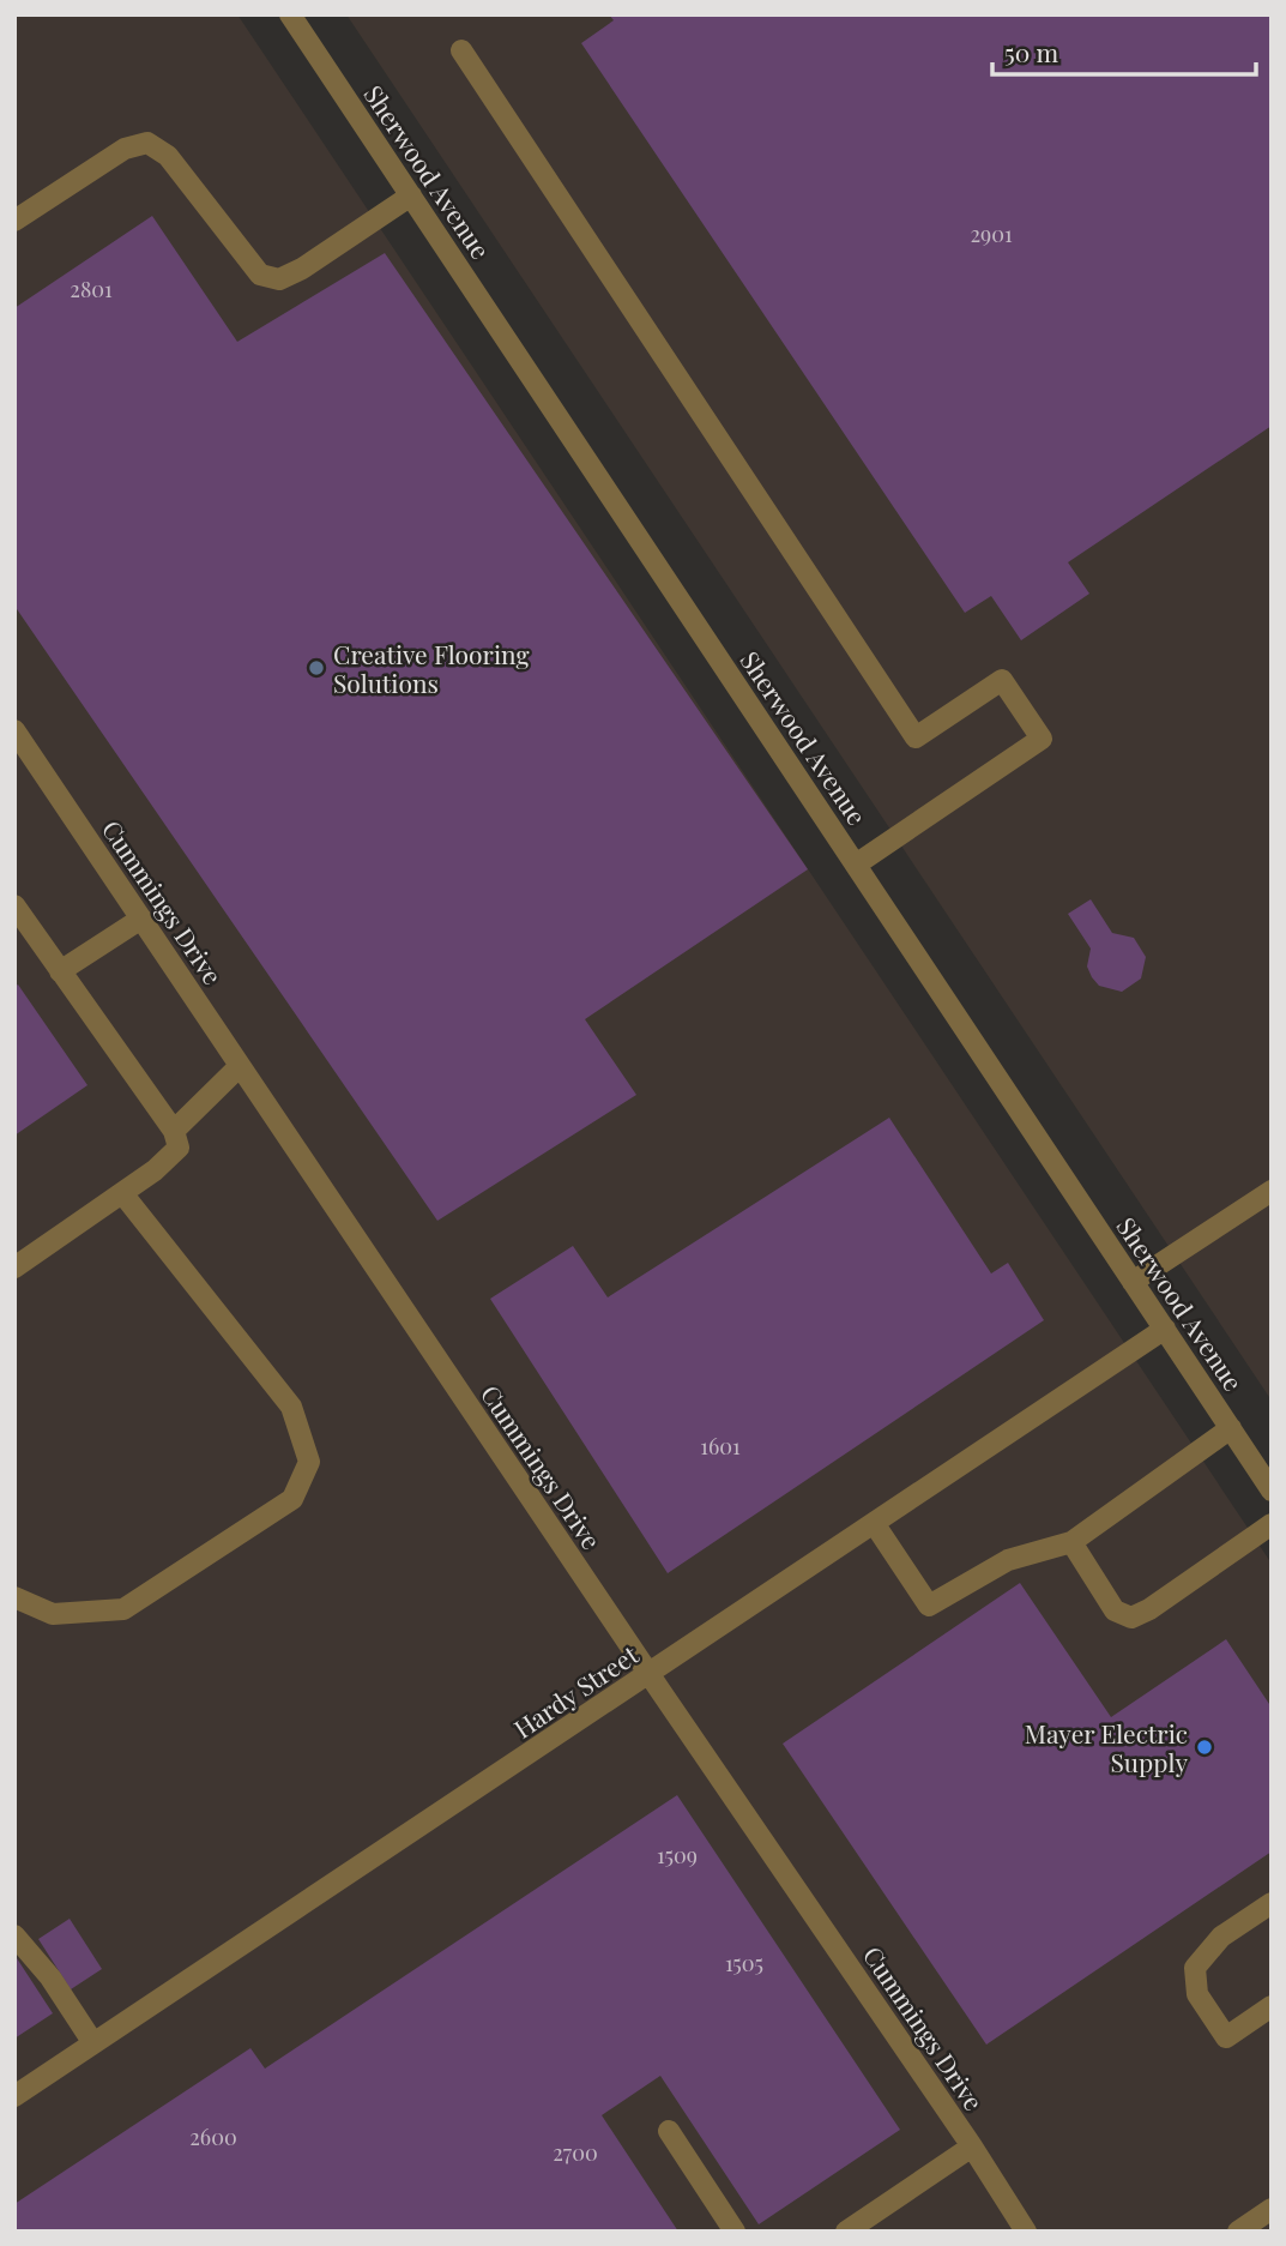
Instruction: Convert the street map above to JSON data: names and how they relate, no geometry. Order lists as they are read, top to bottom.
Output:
{
  "streets": {
    "street": ["Sherwood Avenue", "Cummings Drive", "Hardy Street"]
  },
  "crossings": [
    ["Sherwood Avenue", "Hardy Street"],
    ["Cummings Drive", "Hardy Street"]
  ],
  "places": ["Creative Flooring Solutions", "Mayer Electric Supply"],
  "house_numbers": [
    "2901",
    "2801",
    "1601",
    "1509",
    "1505",
    "2600",
    "2700"
  ],
  "scale_bar": "50 m"
}
